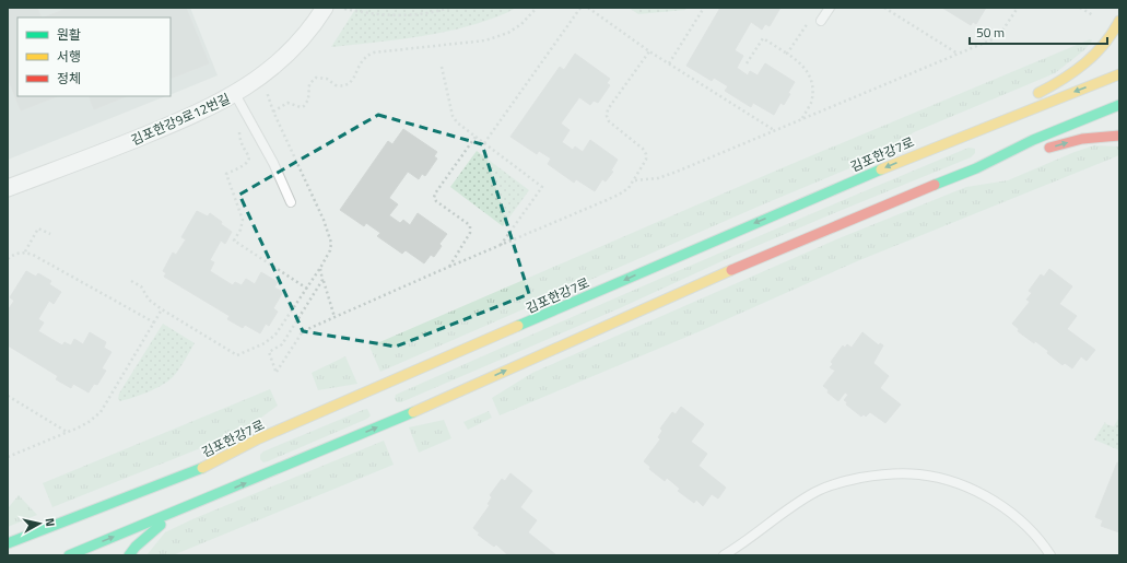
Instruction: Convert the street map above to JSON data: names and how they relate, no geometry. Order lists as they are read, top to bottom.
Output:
{
  "streets": {
    "main road": ["김포한강7로"],
    "street": ["김포한강9로12번길"]
  },
  "legend": ["원활", "서행", "정체"],
  "scale_bar": "50 m",
  "north": "right"
}
